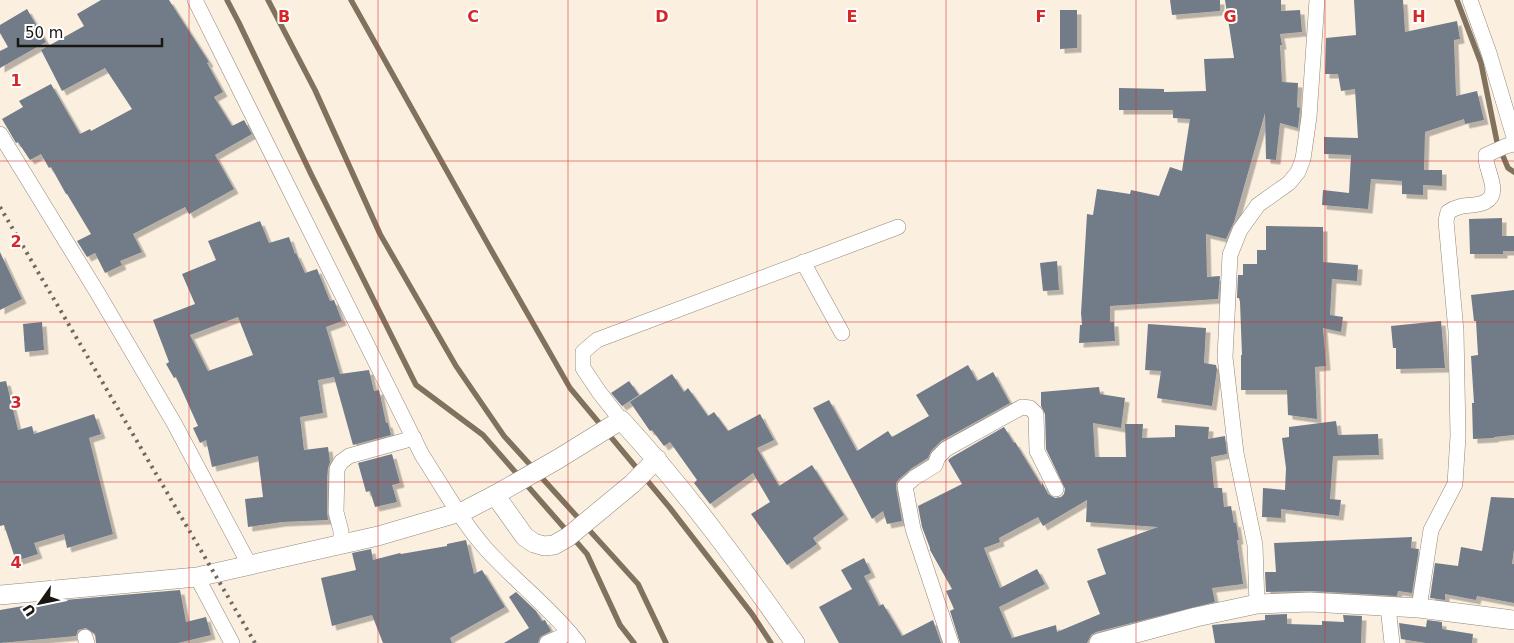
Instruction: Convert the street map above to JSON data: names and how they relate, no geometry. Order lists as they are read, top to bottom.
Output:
{
  "scale_bar": "50 m",
  "north": "bottom left",
  "grid": {
    "columns": [
      "B",
      "C",
      "D",
      "E",
      "F",
      "G",
      "H"
    ],
    "rows": [
      "1",
      "2",
      "3",
      "4"
    ]
  }
}
